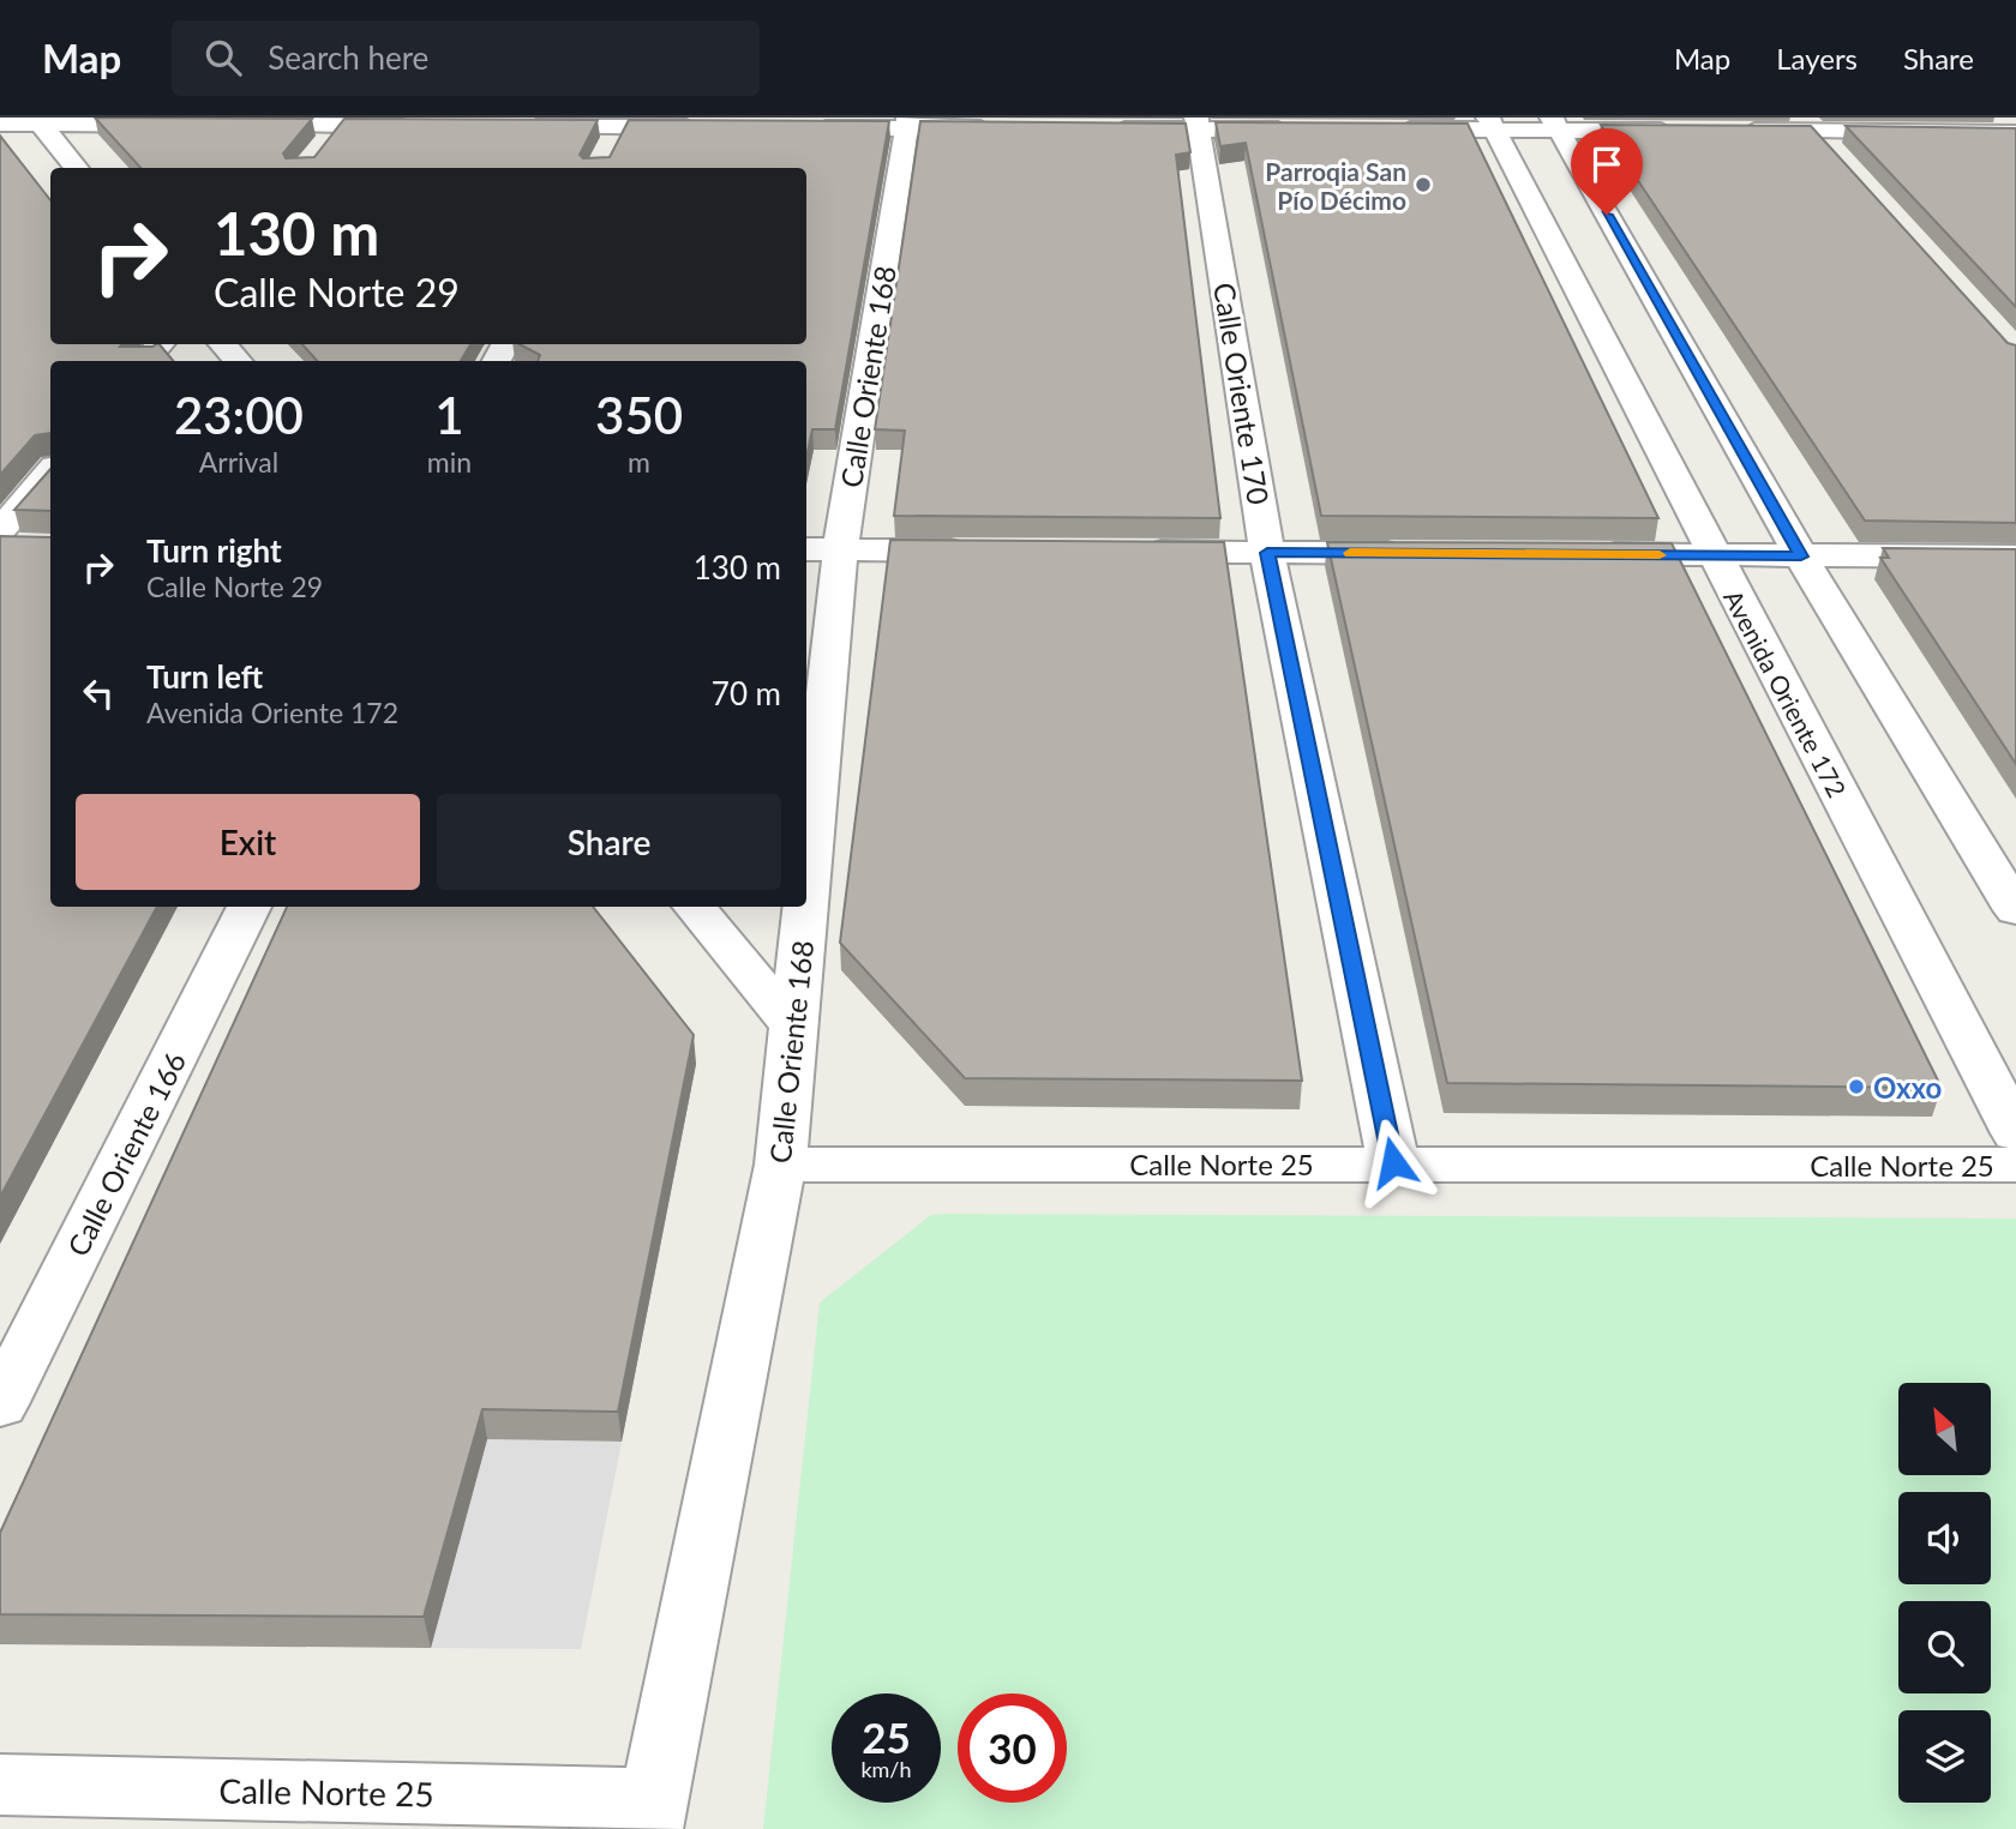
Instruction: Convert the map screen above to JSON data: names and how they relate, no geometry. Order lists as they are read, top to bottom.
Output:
{
  "streets": {
    "street": [
      "Calle Oriente 168",
      "Calle Oriente 170",
      "Avenida Oriente 172",
      "Calle Oriente 166",
      "Calle Norte 25"
    ]
  },
  "crossings": [
    ["Calle Oriente 168", "Calle Norte 25"],
    ["Calle Oriente 170", "Calle Norte 25"]
  ],
  "places": ["Parroqia San Pío Décimo", "Oxxo"],
  "north": "top left",
  "page": {
    "header": "Map",
    "search": "Search here",
    "nav": ["Map", "Layers", "Share"],
    "turn": ["130 m", "Calle Norte 29"],
    "eta": [
      "23:00",
      "Arrival",
      "1",
      "min",
      "350",
      "m"
    ],
    "list": [
      {
        "name": "Turn right",
        "note": "Calle Norte 29",
        "value": "130 m"
      },
      {
        "name": "Turn left",
        "note": "Avenida Oriente 172",
        "value": "70 m"
      }
    ],
    "buttons": ["Exit", "Share"],
    "speed": "25 km/h",
    "limit": "30"
  }
}
